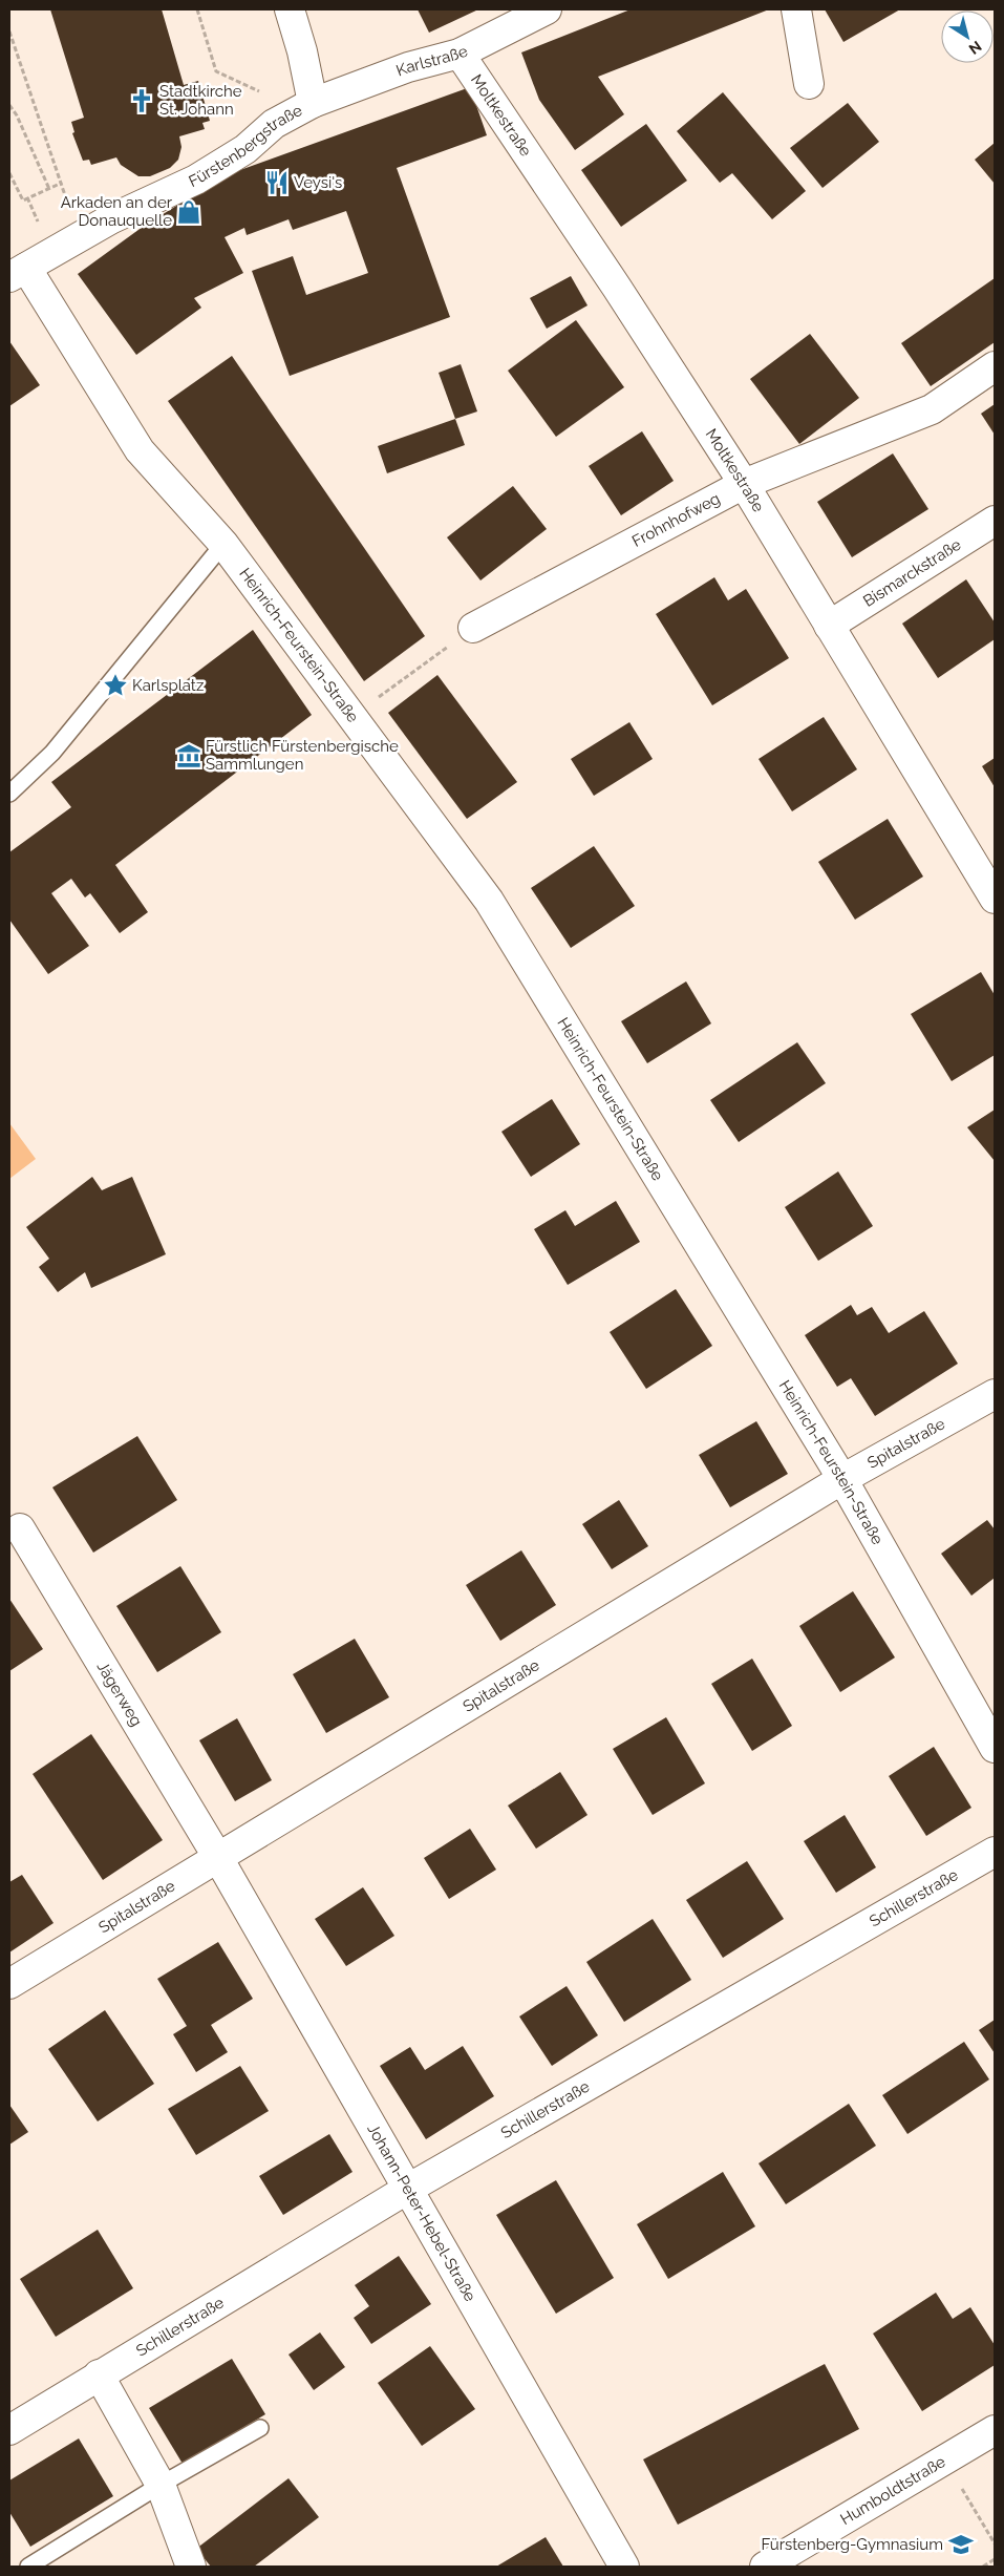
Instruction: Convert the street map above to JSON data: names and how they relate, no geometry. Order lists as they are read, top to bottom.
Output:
{
  "streets": {
    "street": [
      "Karlstraße",
      "Moltkestraße",
      "Fürstenbergstraße",
      "Frohnhofweg",
      "Bismarckstraße",
      "Heinrich-Feurstein-Straße",
      "Spitalstraße",
      "Jägerweg",
      "Schillerstraße",
      "Johann-Peter-Hebel-Straße",
      "Humboldtstraße"
    ]
  },
  "crossings": [
    ["Karlstraße", "Moltkestraße"],
    ["Karlstraße", "Fürstenbergstraße"],
    ["Moltkestraße", "Frohnhofweg"],
    ["Moltkestraße", "Bismarckstraße"],
    ["Fürstenbergstraße", "Heinrich-Feurstein-Straße"],
    ["Heinrich-Feurstein-Straße", "Spitalstraße"],
    ["Spitalstraße", "Jägerweg"],
    ["Spitalstraße", "Johann-Peter-Hebel-Straße"],
    ["Jägerweg", "Johann-Peter-Hebel-Straße"],
    ["Schillerstraße", "Johann-Peter-Hebel-Straße"]
  ],
  "places": {
    "church": ["Stadtkirche St. Johann"],
    "restaurant": ["Veysi's"],
    "shop": ["Arkaden an der Donauquelle"],
    "place": ["Karlsplatz"],
    "museum": ["Fürstlich Fürstenbergische Sammlungen"],
    "school or university": ["Fürstenberg-Gymnasium"]
  },
  "north": "bottom right"
}
